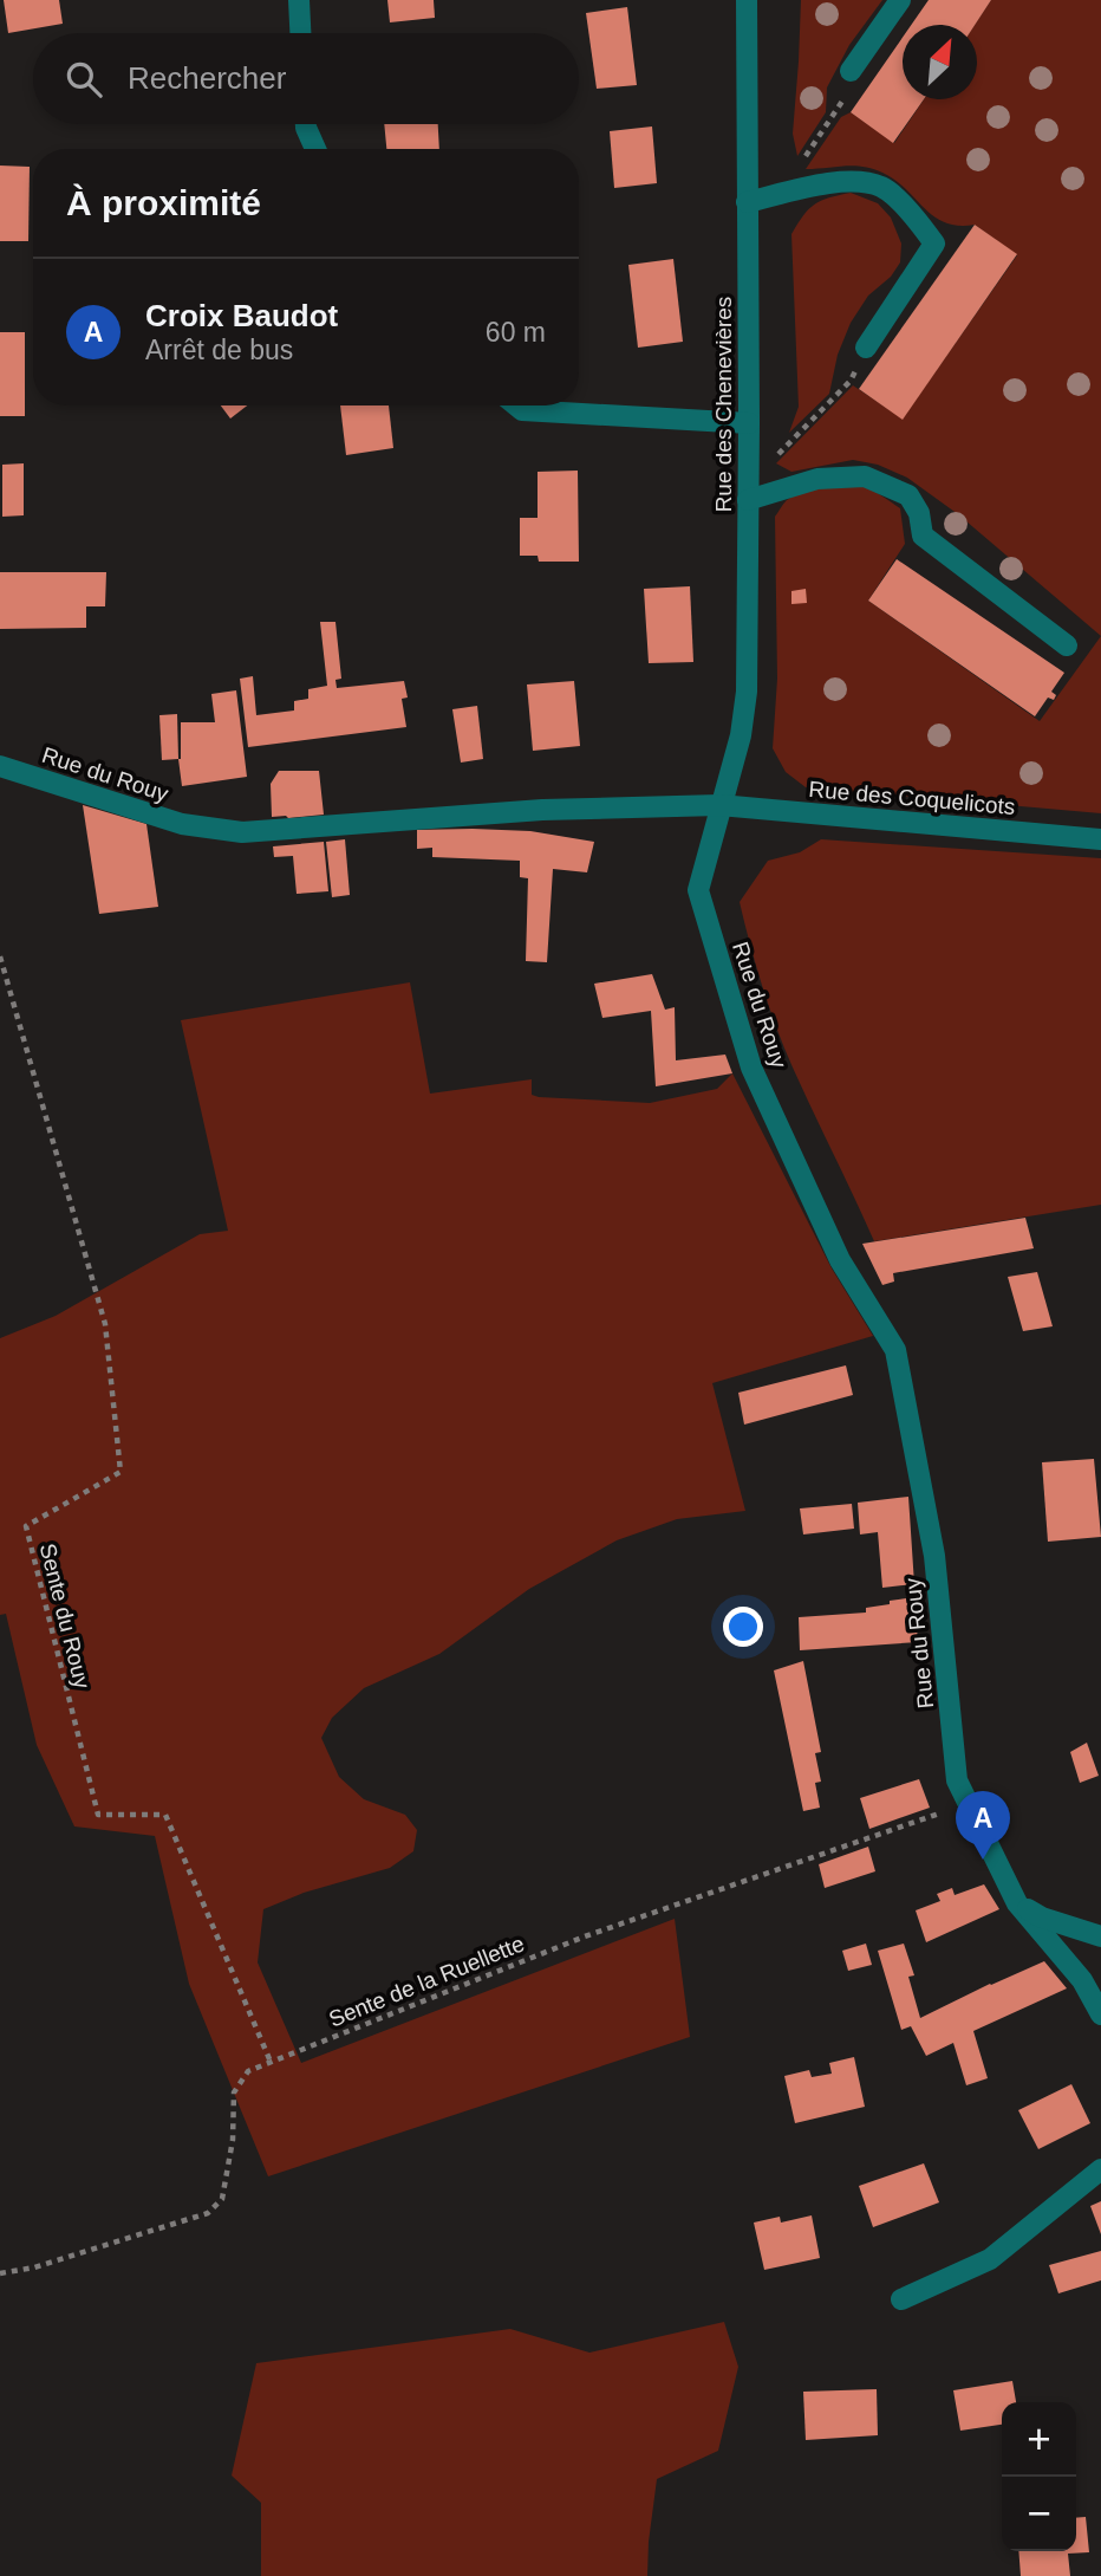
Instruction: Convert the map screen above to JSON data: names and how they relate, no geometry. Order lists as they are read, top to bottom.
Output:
{
  "streets": {
    "street": ["Rue des Chenevières", "Rue du Rouy", "Rue des Coquelicots"],
    "path": ["Sente du Rouy", "Sente de la Ruellette"]
  },
  "crossings": [
    ["Rue des Chenevières", "Rue du Rouy"],
    ["Rue des Chenevières", "Rue des Coquelicots"],
    ["Rue du Rouy", "Rue des Coquelicots"],
    ["Rue du Rouy", "Sente de la Ruellette"],
    ["Sente du Rouy", "Sente de la Ruellette"]
  ],
  "north": "top right",
  "page": {
    "search": "Rechercher",
    "heading": "À proximité",
    "list": [
      {
        "mark": "A",
        "name": "Croix Baudot",
        "note": "Arrêt de bus",
        "value": "60 m"
      }
    ],
    "pins": "A",
    "map_buttons": ["+", "−"]
  }
}
